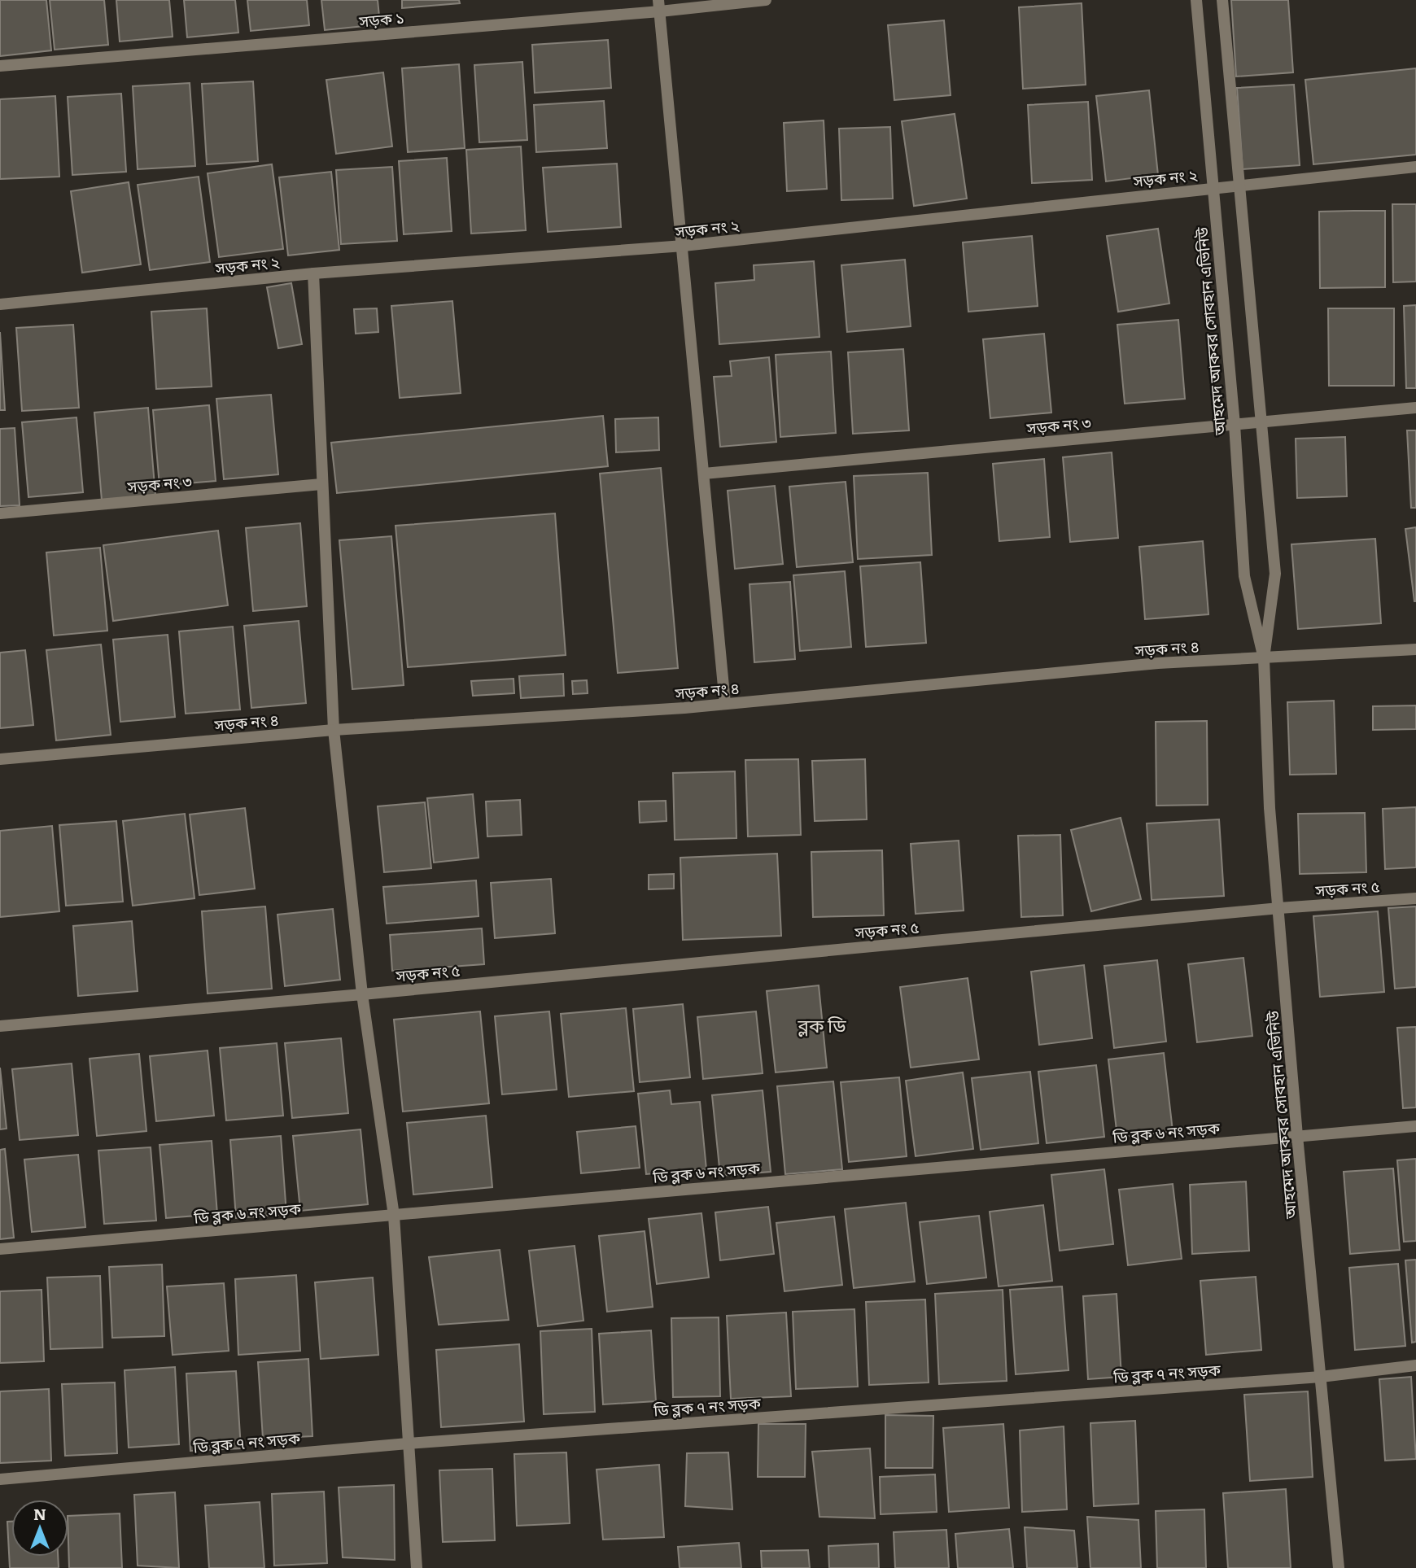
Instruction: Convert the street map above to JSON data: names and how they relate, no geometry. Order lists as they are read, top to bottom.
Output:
{
  "streets": {
    "street": [
      "সড়ক ১",
      "সড়ক নং ২",
      "আহমেদ আকবর সোবহান এভিনিউ",
      "সড়ক নং ৩",
      "সড়ক নং ৪",
      "সড়ক নং ৫",
      "ডি ব্লক ৬ নং সড়ক",
      "ডি ব্লক ৭ নং সড়ক"
    ]
  },
  "crossings": [
    ["সড়ক নং ২", "আহমেদ আকবর সোবহান এভিনিউ"],
    ["আহমেদ আকবর সোবহান এভিনিউ", "সড়ক নং ৩"],
    ["আহমেদ আকবর সোবহান এভিনিউ", "সড়ক নং ৪"],
    ["আহমেদ আকবর সোবহান এভিনিউ", "সড়ক নং ৫"],
    ["আহমেদ আকবর সোবহান এভিনিউ", "ডি ব্লক ৬ নং সড়ক"],
    ["আহমেদ আকবর সোবহান এভিনিউ", "ডি ব্লক ৭ নং সড়ক"]
  ],
  "districts": ["ব্লক ডি"],
  "north": "top"
}
